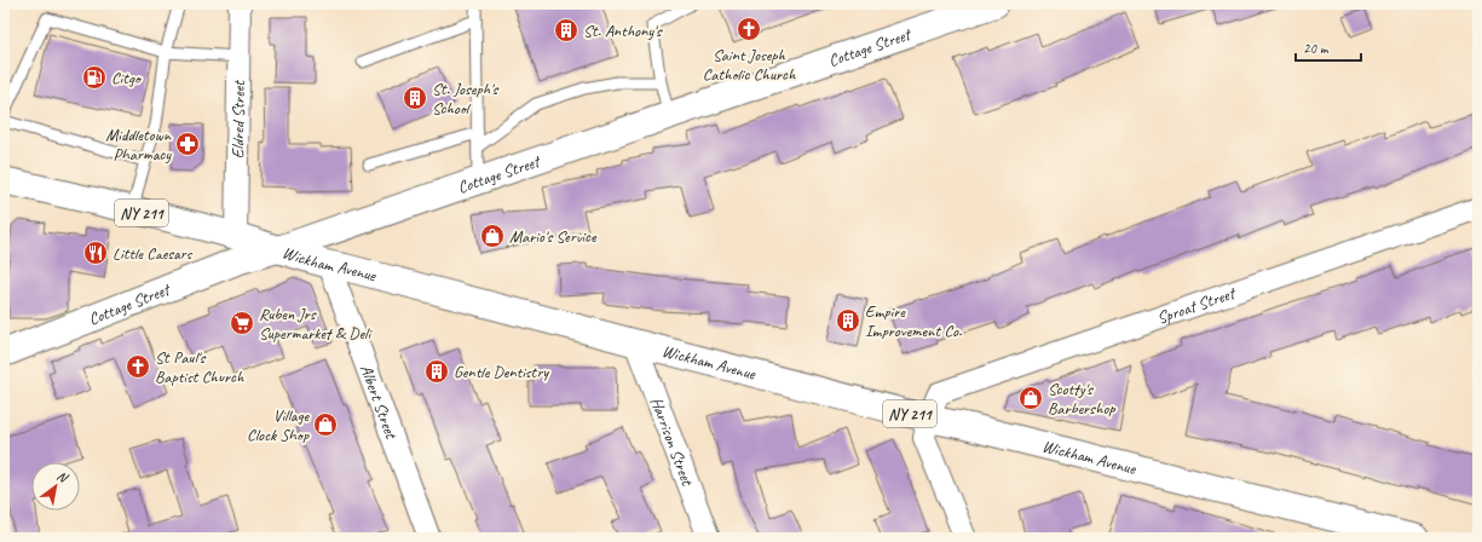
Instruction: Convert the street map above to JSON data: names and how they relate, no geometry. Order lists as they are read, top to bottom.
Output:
{
  "streets": {
    "main road": ["Cottage Street", "NY 211", "Wickham Avenue"],
    "street": [
      "Eldred Street",
      "Sproat Street",
      "Albert Street",
      "Harrison Street"
    ]
  },
  "crossings": [
    ["Cottage Street", "Wickham Avenue"],
    ["Eldred Street", "Wickham Avenue"],
    ["Wickham Avenue", "Sproat Street"],
    ["Wickham Avenue", "Albert Street"],
    ["Wickham Avenue", "Harrison Street"]
  ],
  "places": {
    "church": ["Saint Joseph Catholic Church", "St Paul's Baptist Church"],
    "building": [
      "St. Anthony's",
      "St. Joseph's School",
      "Empire Improvement Co.",
      "Gentle Dentistry"
    ],
    "fuel station": ["Citgo"],
    "pharmacy": ["Middletown Pharmacy"],
    "shop": ["Mario's Service", "Scotty's Barbershop", "Village Clock Shop"],
    "restaurant": ["Little Caesars"],
    "supermarket": ["Ruben Jrs Supermarket & Deli"]
  },
  "scale_bar": "20 m",
  "north": "top right"
}
